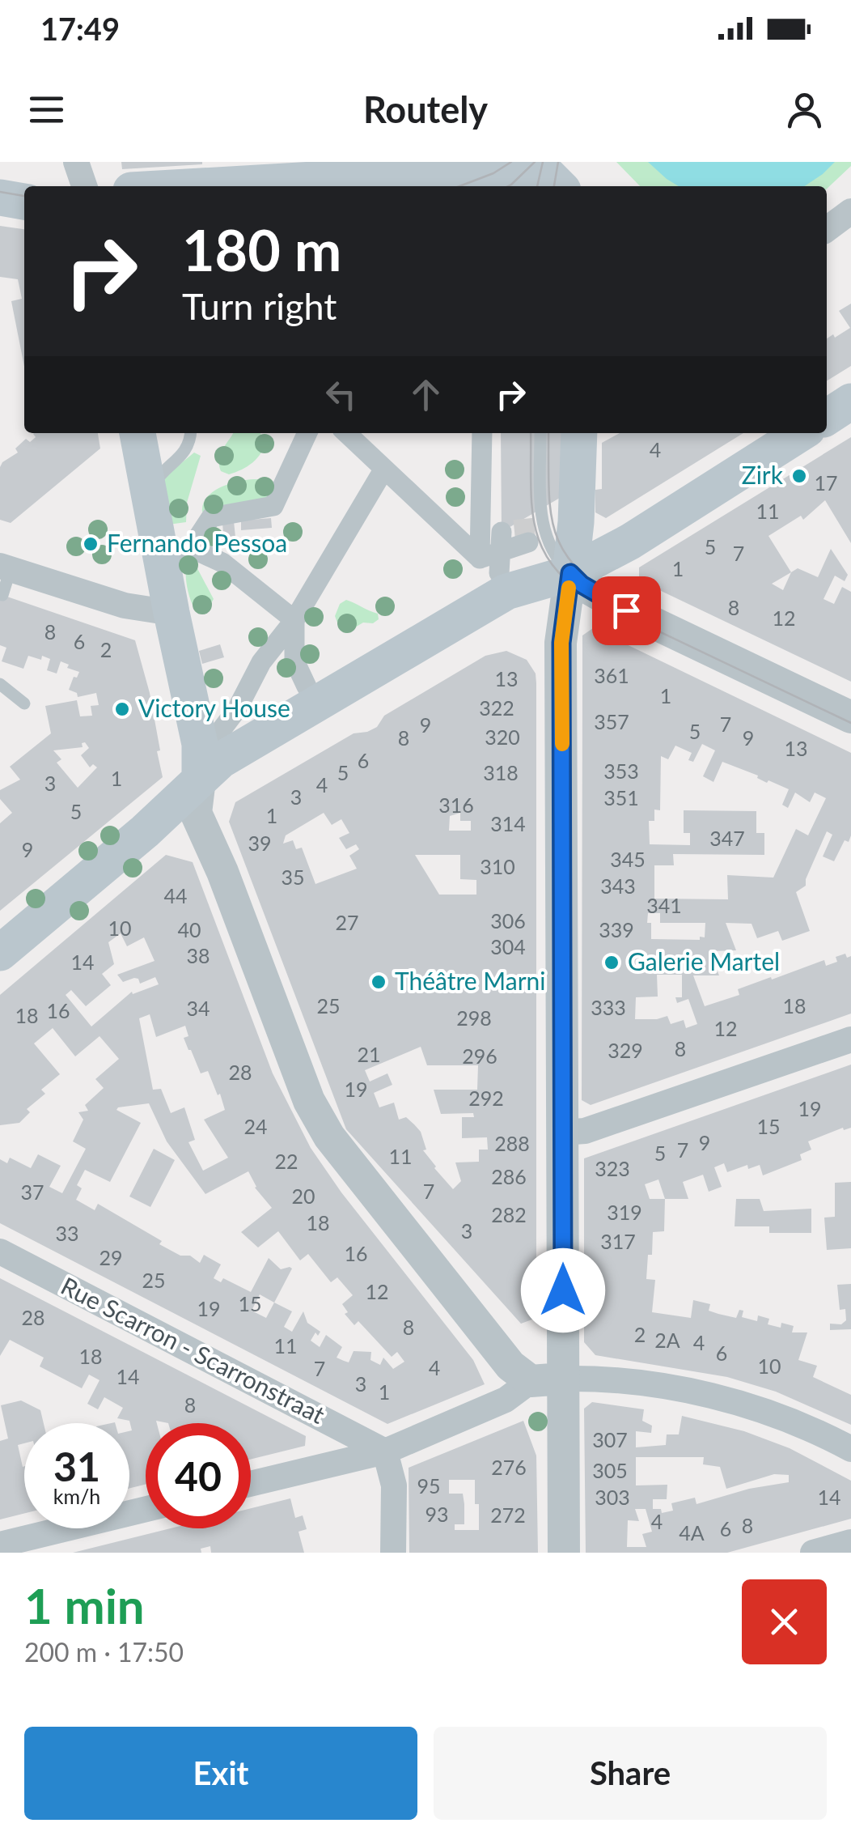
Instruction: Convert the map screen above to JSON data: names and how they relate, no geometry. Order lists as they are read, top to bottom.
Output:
{
  "streets": {
    "street": ["Rue Scarron - Scarronstraat"]
  },
  "places": [
    "Zirk",
    "Fernando Pessoa",
    "Victory House",
    "Galerie Martel",
    "Théâtre Marni"
  ],
  "house_numbers": [
    "4",
    "17",
    "11",
    "5",
    "7",
    "1",
    "8",
    "12",
    "8",
    "6",
    "2",
    "361",
    "13",
    "1",
    "322",
    "357",
    "7",
    "9",
    "5",
    "320",
    "8",
    "9",
    "13",
    "6",
    "353",
    "5",
    "318",
    "1",
    "3",
    "4",
    "3",
    "351",
    "316",
    "5",
    "1",
    "314",
    "347",
    "39",
    "9",
    "345",
    "310",
    "35",
    "343",
    "44",
    "341",
    "306",
    "27",
    "10",
    "40",
    "339",
    "304",
    "38",
    "14",
    "25",
    "18",
    "333",
    "34",
    "16",
    "18",
    "298",
    "12",
    "8",
    "329",
    "21",
    "296",
    "28",
    "19",
    "292",
    "19",
    "24",
    "15",
    "9",
    "288",
    "7",
    "5",
    "11",
    "22",
    "323",
    "286",
    "7",
    "37",
    "20",
    "319",
    "282",
    "18",
    "3",
    "33",
    "317",
    "16",
    "29",
    "25",
    "12",
    "15",
    "19",
    "28",
    "8",
    "2",
    "2A",
    "4",
    "11",
    "6",
    "18",
    "10",
    "4",
    "7",
    "14",
    "3",
    "1",
    "8",
    "307",
    "276",
    "305",
    "95",
    "303",
    "14",
    "93",
    "272",
    "4",
    "8",
    "6",
    "4A"
  ],
  "page": {
    "status": "17:49",
    "header": "Routely",
    "turn": ["180 m", "Turn right"],
    "speed": "31 km/h",
    "limit": "40",
    "heading": ["1 min", "200 m · 17:50"],
    "buttons": ["Exit", "Share"]
  }
}
